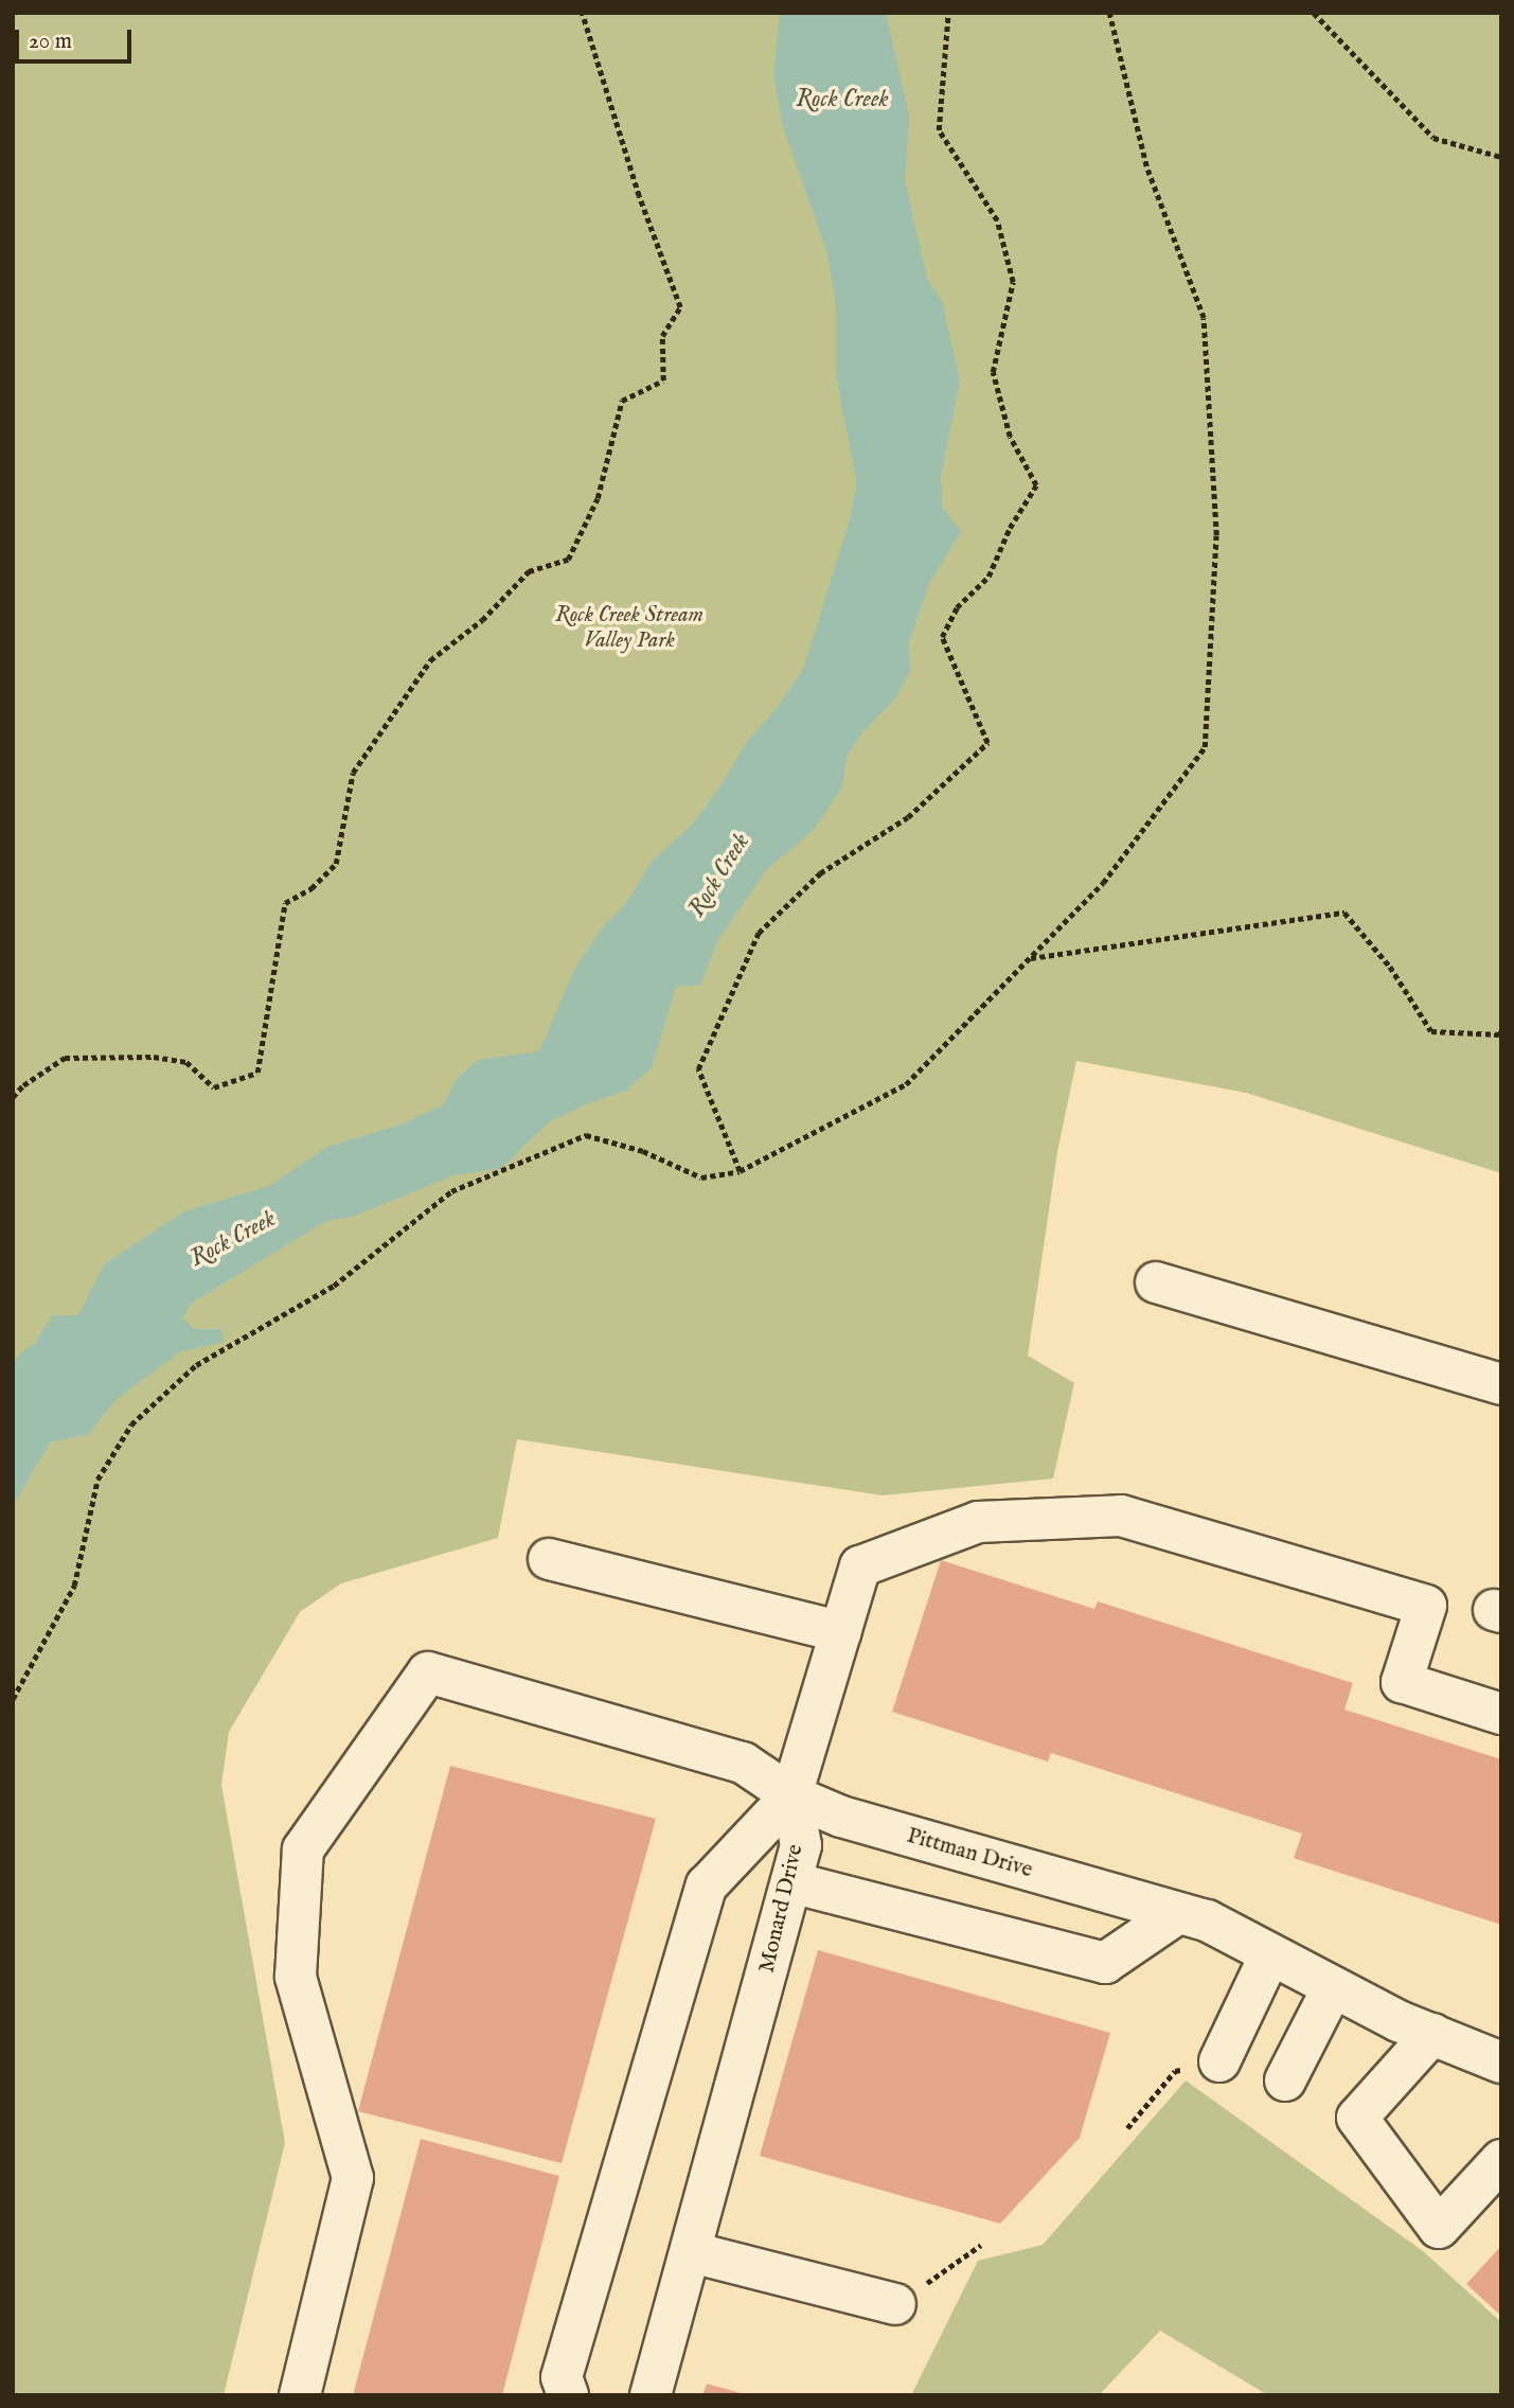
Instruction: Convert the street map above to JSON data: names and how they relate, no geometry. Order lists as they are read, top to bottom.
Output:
{
  "streets": {
    "street": ["Pittman Drive", "Monard Drive"]
  },
  "crossings": [
    ["Pittman Drive", "Monard Drive"]
  ],
  "water": ["Rock Creek"],
  "parks": ["Rock Creek Stream Valley Park"],
  "scale_bar": "20 m"
}
